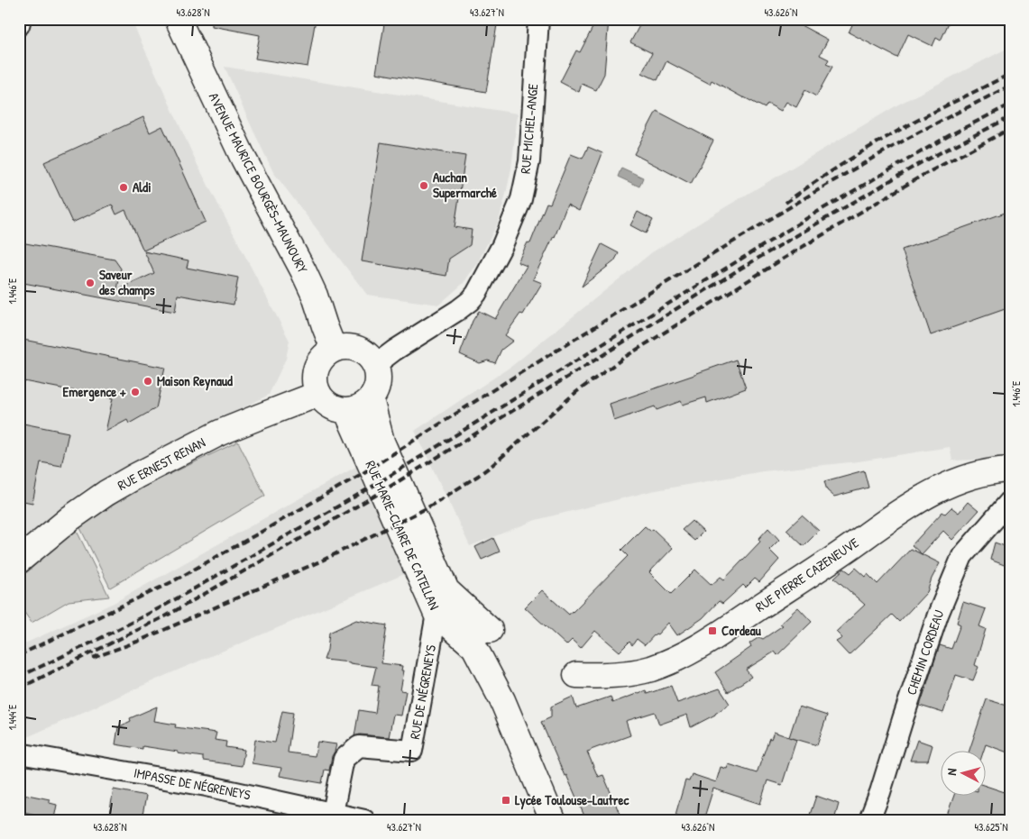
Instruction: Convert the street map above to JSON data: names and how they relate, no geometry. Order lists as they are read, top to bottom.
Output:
{
  "streets": {
    "street": [
      "RUE MICHEL-ANGE",
      "AVENUE MAURICE BOURGÈS-MAUNOURY",
      "RUE ERNEST RENAN",
      "RUE MARIE-CLAIRE DE CATELLAN",
      "RUE PIERRE CAZENEUVE",
      "CHEMIN CORDEAU",
      "RUE DE NÉGRENEYS",
      "IMPASSE DE NÉGRENEYS"
    ]
  },
  "crossings": [
    ["RUE MICHEL-ANGE", "AVENUE MAURICE BOURGÈS-MAUNOURY"],
    ["RUE MICHEL-ANGE", "RUE ERNEST RENAN"],
    ["RUE MICHEL-ANGE", "RUE MARIE-CLAIRE DE CATELLAN"],
    ["AVENUE MAURICE BOURGÈS-MAUNOURY", "RUE ERNEST RENAN"],
    ["AVENUE MAURICE BOURGÈS-MAUNOURY", "RUE MARIE-CLAIRE DE CATELLAN"],
    ["RUE ERNEST RENAN", "RUE MARIE-CLAIRE DE CATELLAN"],
    ["RUE MARIE-CLAIRE DE CATELLAN", "RUE DE NÉGRENEYS"],
    ["RUE DE NÉGRENEYS", "IMPASSE DE NÉGRENEYS"]
  ],
  "places": {
    "other": [
      "Auchan Supermarché",
      "Aldi",
      "Saveur des champs",
      "Maison Reynaud",
      "Emergence +"
    ],
    "transit": ["Cordeau", "Lycée Toulouse-Lautrec"]
  },
  "north": "left",
  "coordinates": [
    "43.628°N",
    "43.627°N",
    "43.626°N",
    "1.446°E",
    "1.444°E",
    "43.625°N"
  ]
}
